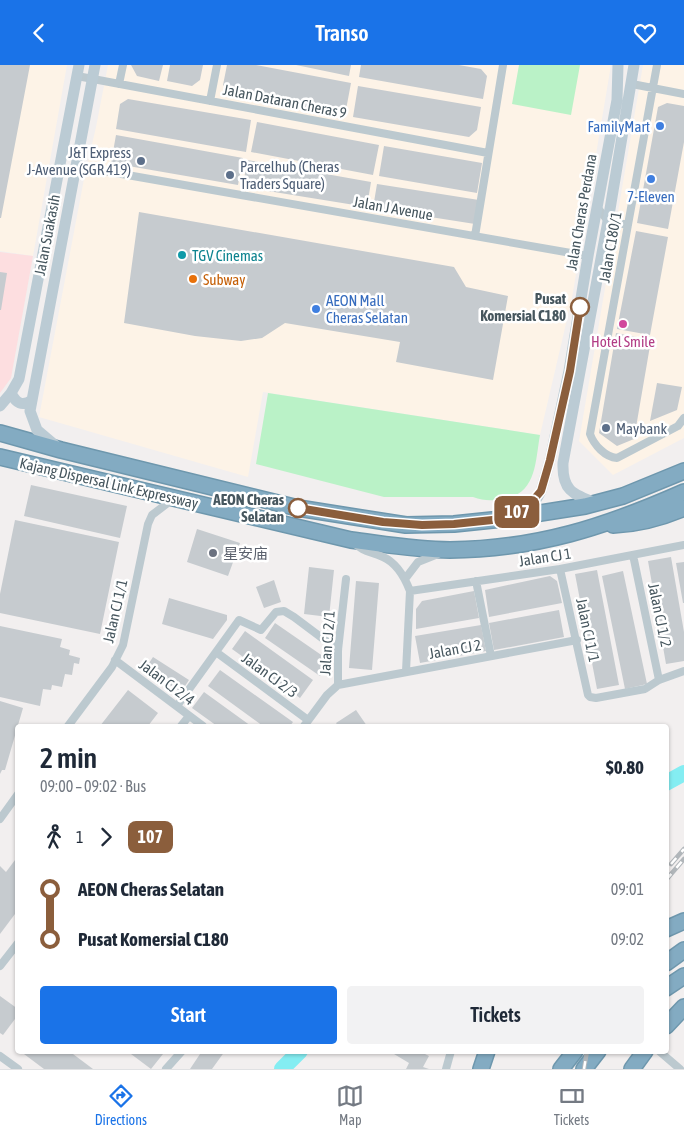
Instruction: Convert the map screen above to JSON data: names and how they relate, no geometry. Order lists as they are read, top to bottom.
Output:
{
  "streets": {
    "highway": ["Kajang Dispersal Link Expressway"],
    "street": [
      "Jalan Dataran Cheras 9",
      "Jalan J Avenue",
      "Jalan Cheras Perdana",
      "Jalan Suakasih",
      "Jalan C180/1",
      "Jalan CJ 1",
      "Jalan CJ 1/1",
      "Jalan CJ 1/2",
      "Jalan CJ 2/1",
      "Jalan CJ 2",
      "Jalan CJ 2/3",
      "Jalan CJ 2/4"
    ]
  },
  "crossings": [
    ["Jalan Dataran Cheras 9", "Jalan Suakasih"],
    ["Jalan J Avenue", "Jalan Cheras Perdana"],
    ["Jalan J Avenue", "Jalan Suakasih"],
    ["Jalan Cheras Perdana", "Kajang Dispersal Link Expressway"],
    ["Kajang Dispersal Link Expressway", "Jalan CJ 1/1"],
    ["Jalan CJ 1", "Jalan CJ 1/1"],
    ["Jalan CJ 1", "Jalan CJ 1/2"],
    ["Jalan CJ 1/1", "Jalan CJ 1/2"],
    ["Jalan CJ 1/1", "Jalan CJ 2"],
    ["Jalan CJ 1/1", "Jalan CJ 2/4"],
    ["Jalan CJ 2/1", "Jalan CJ 2"],
    ["Jalan CJ 2/1", "Jalan CJ 2/3"]
  ],
  "places": [
    "FamilyMart",
    "J&T Express J-Avenue (SGR 419)",
    "Parcelhub (Cheras Traders Square)",
    "7-Eleven",
    "TGV Cinemas",
    "Subway",
    "Pusat Komersial C180",
    "AEON Mall Cheras Selatan",
    "Hotel Smile",
    "Maybank",
    "AEON Cheras Selatan",
    "星安庙"
  ],
  "lines": ["bus line 107"],
  "page": {
    "header": "Transo",
    "on_map": "107",
    "heading": ["2 min", "09:00 – 09:02 · Bus", "$0.80"],
    "legs": ["1", "107"],
    "list": [
      {
        "name": "AEON Cheras Selatan",
        "value": "09:01"
      },
      {
        "name": "Pusat Komersial C180",
        "value": "09:02"
      }
    ],
    "buttons": ["Start", "Tickets"],
    "tabs": ["Directions", "Map", "Tickets"]
  }
}
